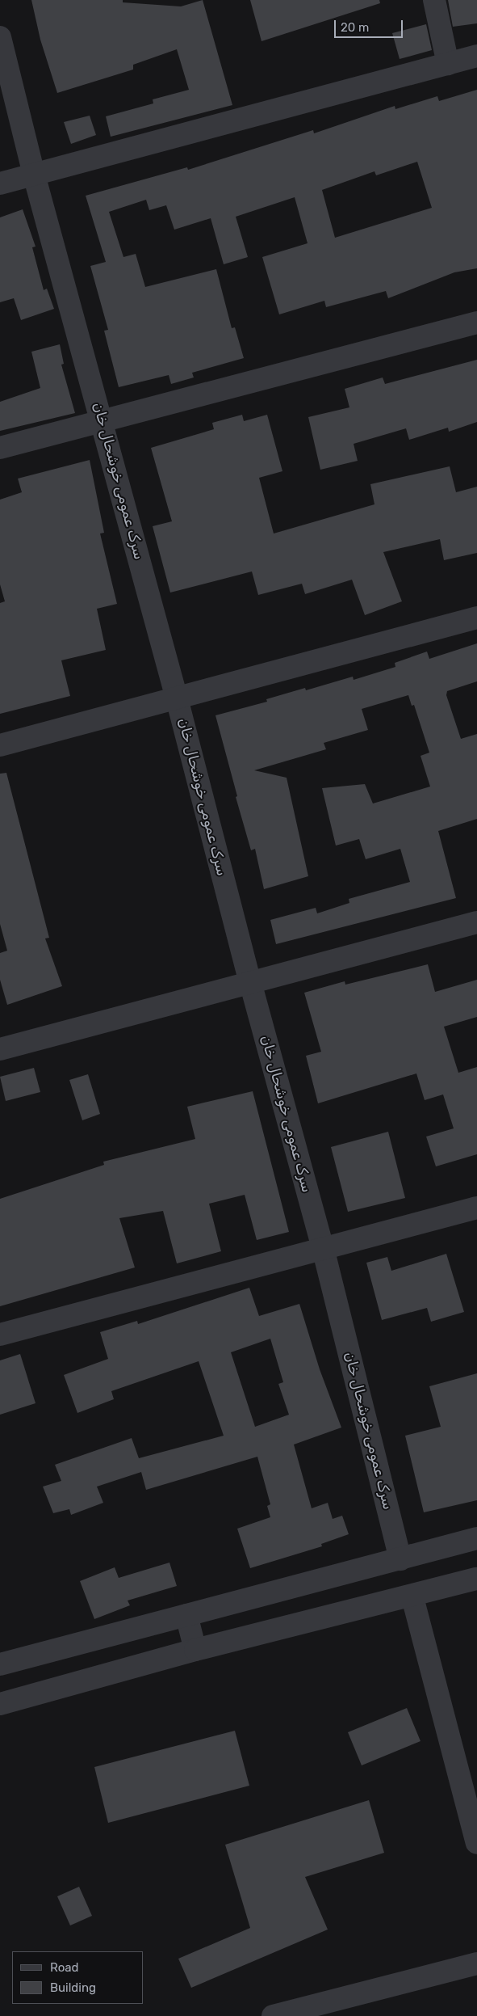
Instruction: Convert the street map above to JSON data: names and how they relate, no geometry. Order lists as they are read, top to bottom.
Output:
{
  "streets": {
    "street": ["سرک عمومی خوشحال خان"]
  },
  "legend": ["Road", "Building"],
  "scale_bar": "20 m"
}
